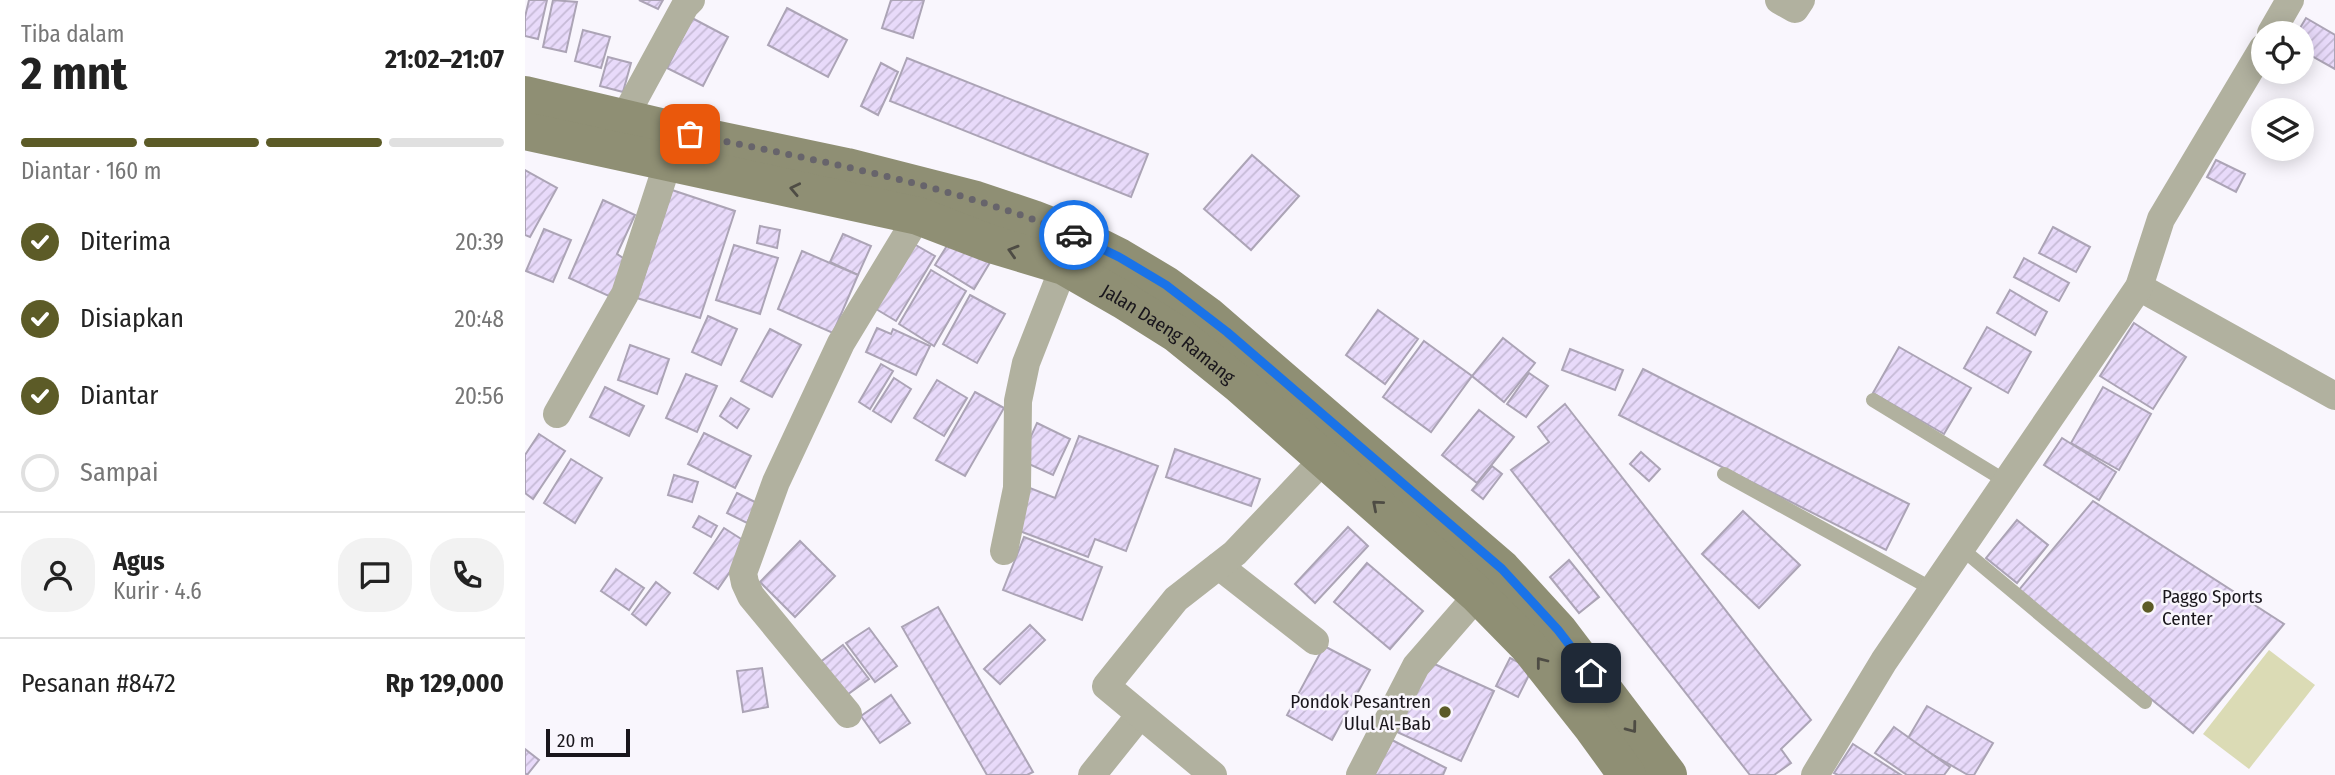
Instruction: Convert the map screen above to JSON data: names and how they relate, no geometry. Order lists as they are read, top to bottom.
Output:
{
  "streets": {
    "main road": ["Jalan Daeng Ramang"]
  },
  "places": ["Paggo Sports Center", "Pondok Pesantren Ulul Al-Bab"],
  "scale_bar": "20 m",
  "page": {
    "heading": ["2 mnt", "Tiba dalam", "21:02–21:07"],
    "panel": [
      "Agus",
      "Kurir · 4.6",
      "Pesanan #8472",
      "Rp 129,000"
    ],
    "bar": "Diantar · 160 m",
    "list": [
      ["Diterima", "20:39"],
      ["Disiapkan", "20:48"],
      ["Diantar", "20:56"],
      "Sampai"
    ],
    "scale": "20 m"
  }
}
